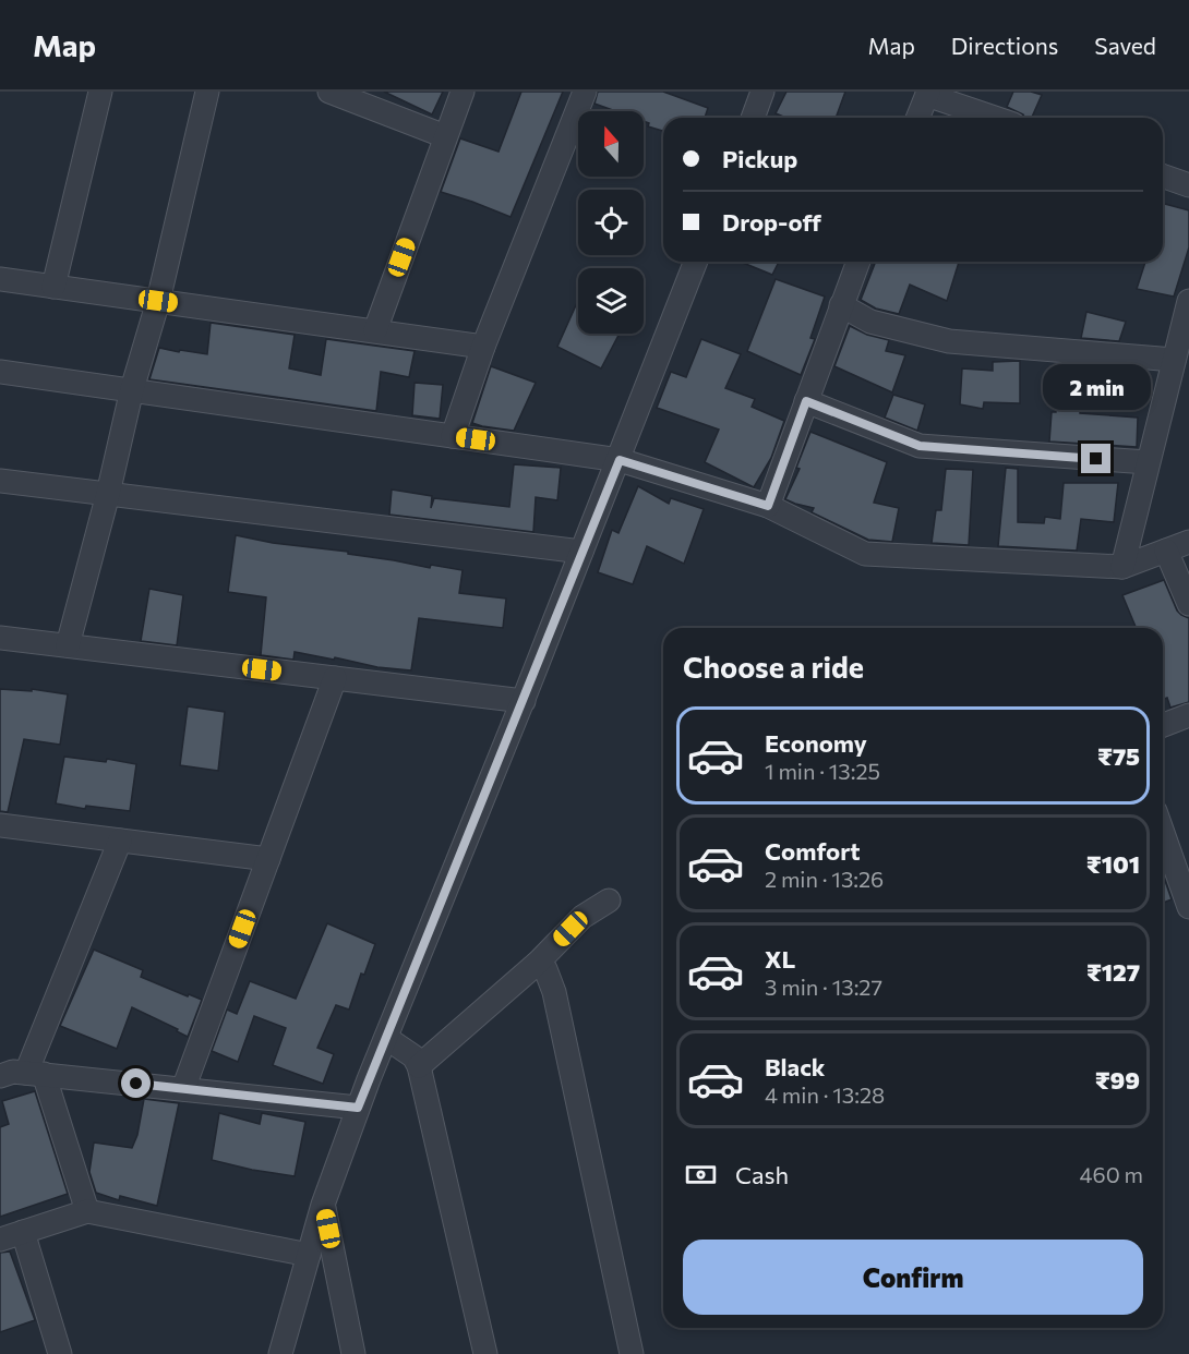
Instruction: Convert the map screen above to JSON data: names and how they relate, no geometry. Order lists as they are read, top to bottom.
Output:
{
  "north": "top",
  "page": {
    "header": "Map",
    "nav": ["Map", "Directions", "Saved"],
    "banner": ["Pickup", "Drop-off"],
    "bubble": "2 min",
    "heading": "Choose a ride",
    "list": [
      {
        "name": "Economy",
        "note": "1 min · 13:25",
        "value": "₹75"
      },
      {
        "name": "Comfort",
        "note": "2 min · 13:26",
        "value": "₹101"
      },
      {
        "name": "XL",
        "note": "3 min · 13:27",
        "value": "₹127"
      },
      {
        "name": "Black",
        "note": "4 min · 13:28",
        "value": "₹99"
      }
    ],
    "pay": ["Cash", "460 m"],
    "buttons": "Confirm"
  }
}
